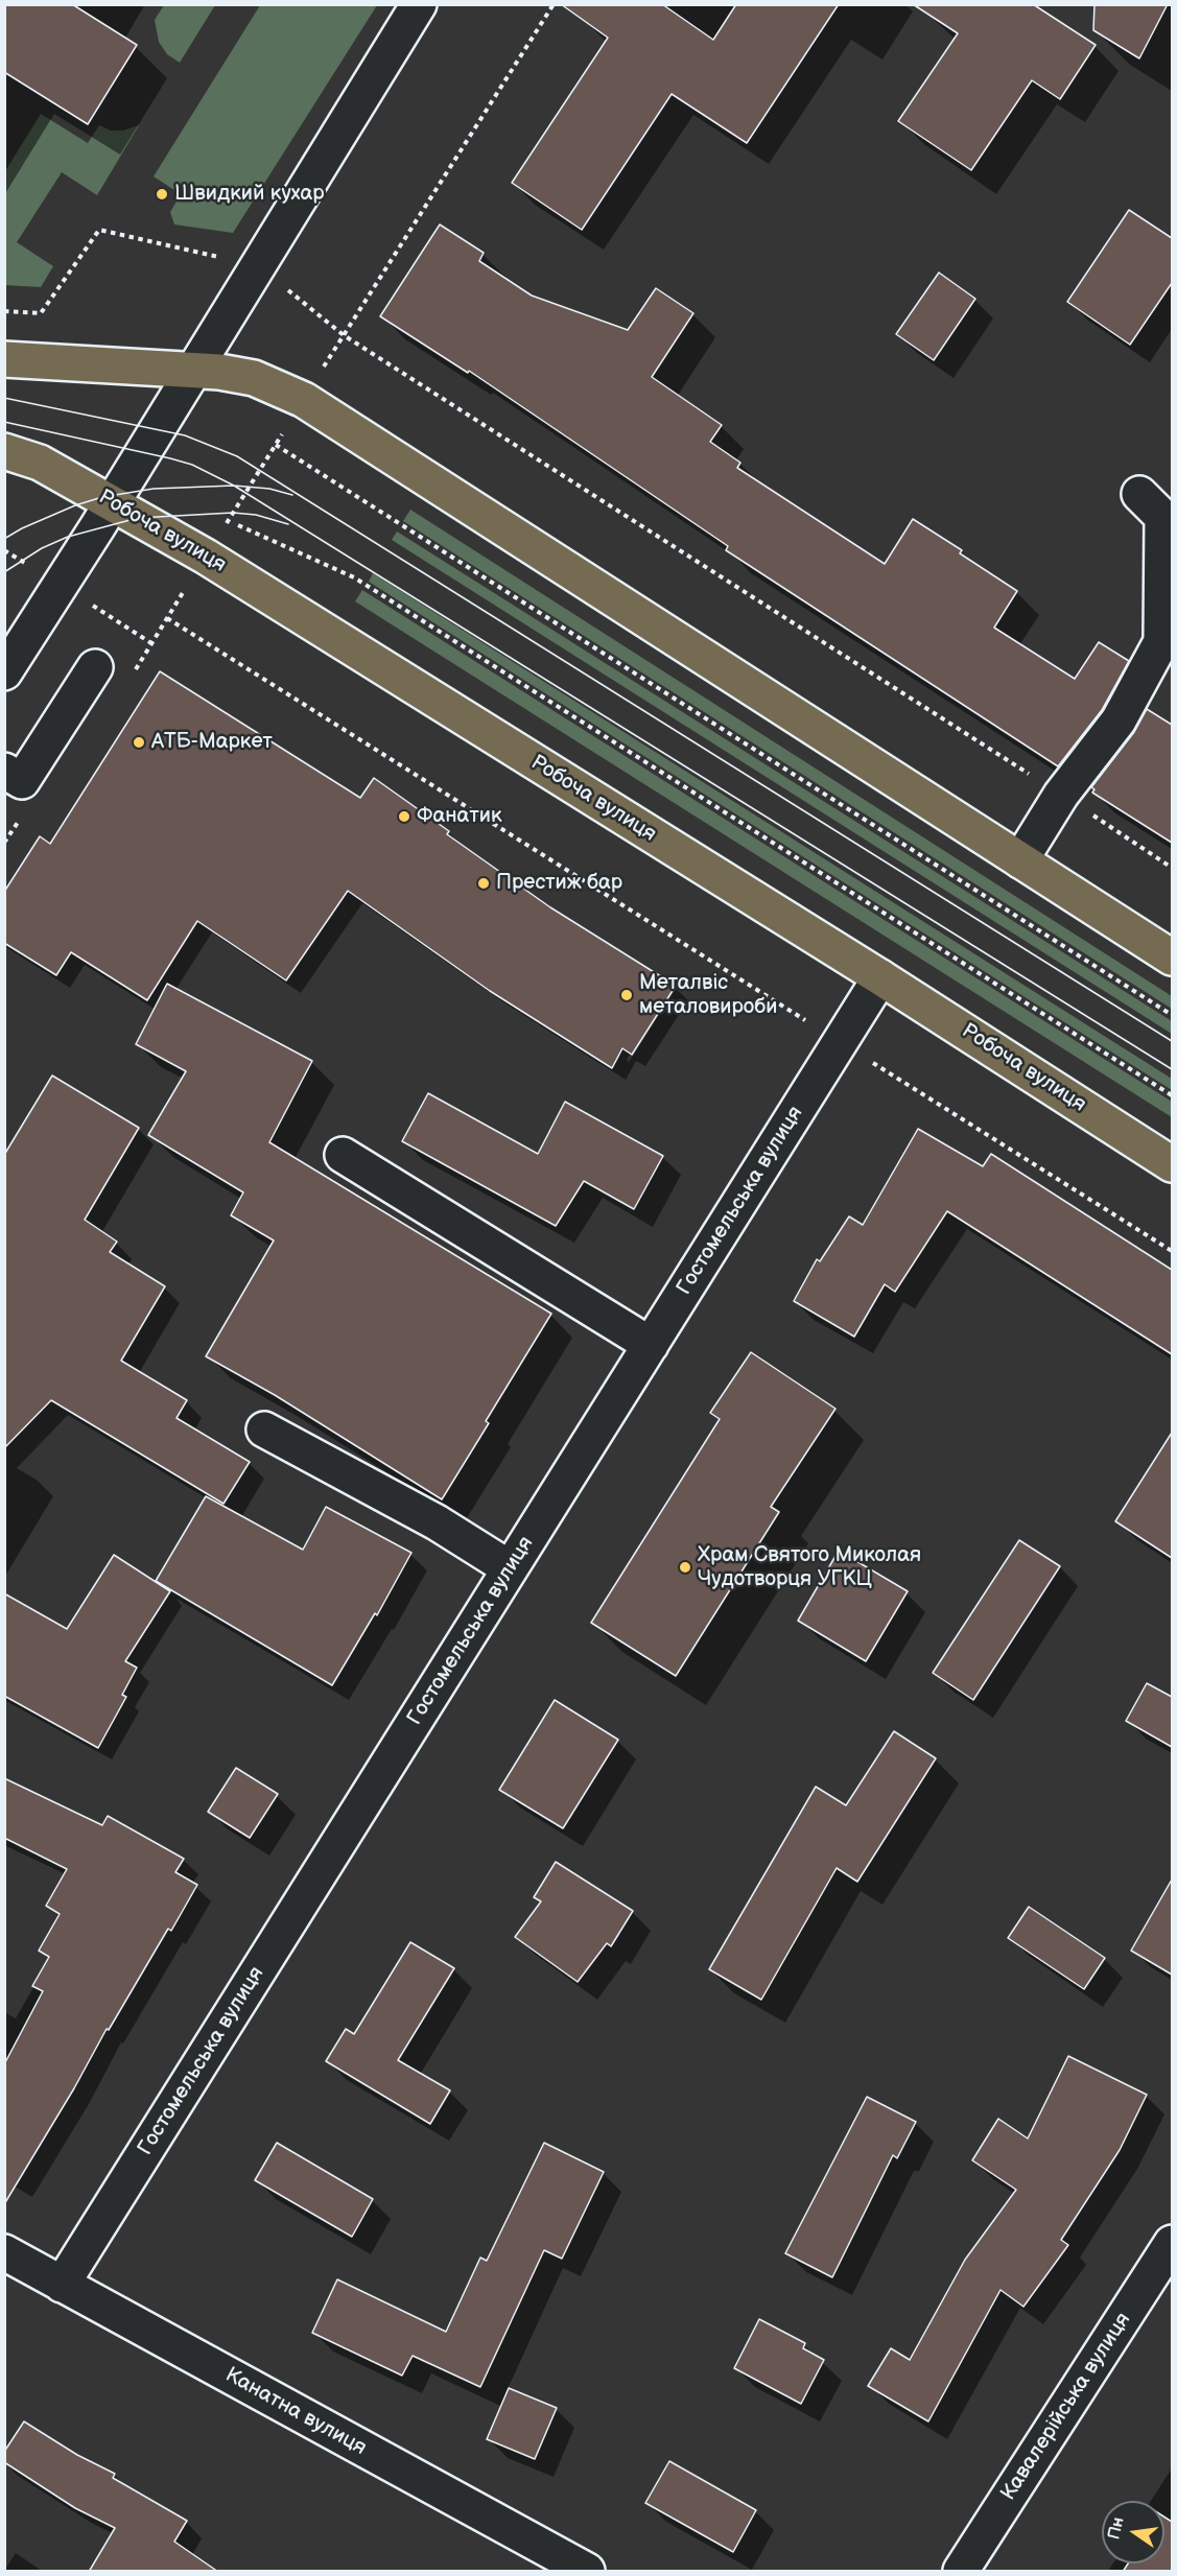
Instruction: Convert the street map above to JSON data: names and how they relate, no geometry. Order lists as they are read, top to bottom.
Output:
{
  "streets": {
    "main road": ["Робоча вулиця"],
    "street": ["Гостомельська вулиця", "Кавалерійська вулиця", "Канатна вулиця"]
  },
  "crossings": [
    ["Робоча вулиця", "Гостомельська вулиця"],
    ["Гостомельська вулиця", "Канатна вулиця"]
  ],
  "places": [
    "Швидкий кухар",
    "АТБ-Маркет",
    "Фанатик",
    "Престиж бар",
    "Металвіс металовироби",
    "Храм Святого Миколая Чудотворця УГКЦ"
  ],
  "north": "left"
}
